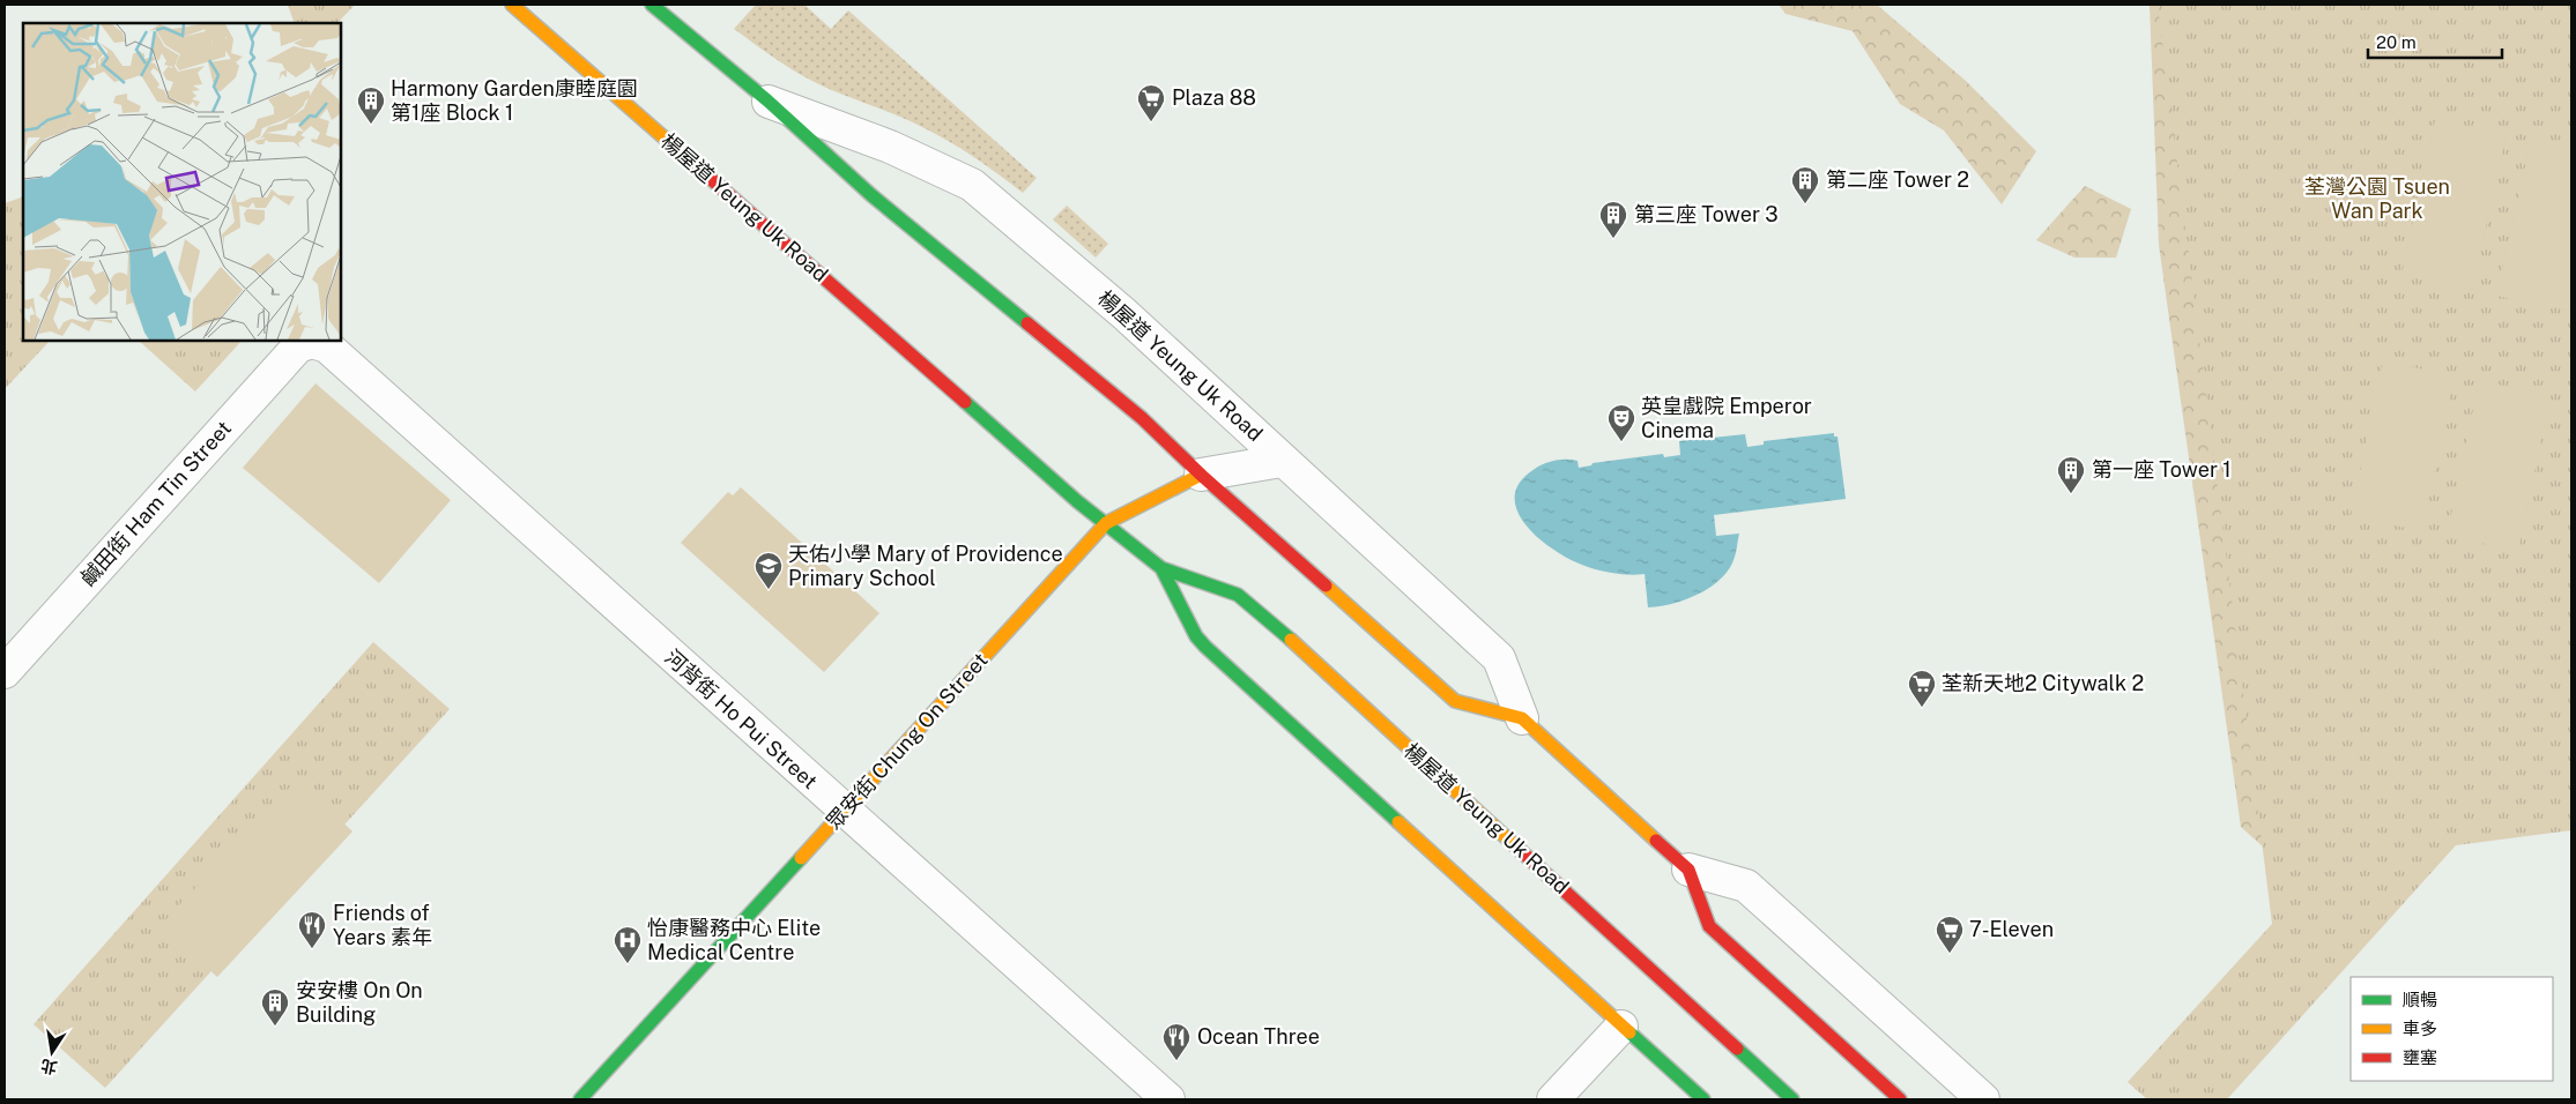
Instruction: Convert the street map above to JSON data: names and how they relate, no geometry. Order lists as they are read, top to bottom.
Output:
{
  "streets": {
    "main road": ["楊屋道 Yeung Uk Road", "眾安街 Chung On Street"],
    "street": ["鹹田街 Ham Tin Street", "河背街 Ho Pui Street"]
  },
  "crossings": [
    ["楊屋道 Yeung Uk Road", "眾安街 Chung On Street"],
    ["鹹田街 Ham Tin Street", "河背街 Ho Pui Street"],
    ["河背街 Ho Pui Street", "眾安街 Chung On Street"]
  ],
  "parks": ["荃灣公園 Tsuen Wan Park"],
  "places": {
    "supermarket": ["Plaza 88", "荃新天地2 Citywalk 2", "7-Eleven"],
    "building": [
      "Harmony Garden康睦庭園 第1座 Block 1",
      "第二座 Tower 2",
      "第三座 Tower 3",
      "第一座 Tower 1",
      "安安樓 On On Building"
    ],
    "theatre": ["英皇戲院 Emperor Cinema"],
    "school or university": ["天佑小學 Mary of Providence Primary School"],
    "restaurant": ["Friends of Years 素年", "Ocean Three"],
    "hospital": ["怡康醫務中心 Elite Medical Centre"]
  },
  "legend": ["順暢", "車多", "壅塞"],
  "scale_bar": "20 m",
  "north": "bottom"
}
